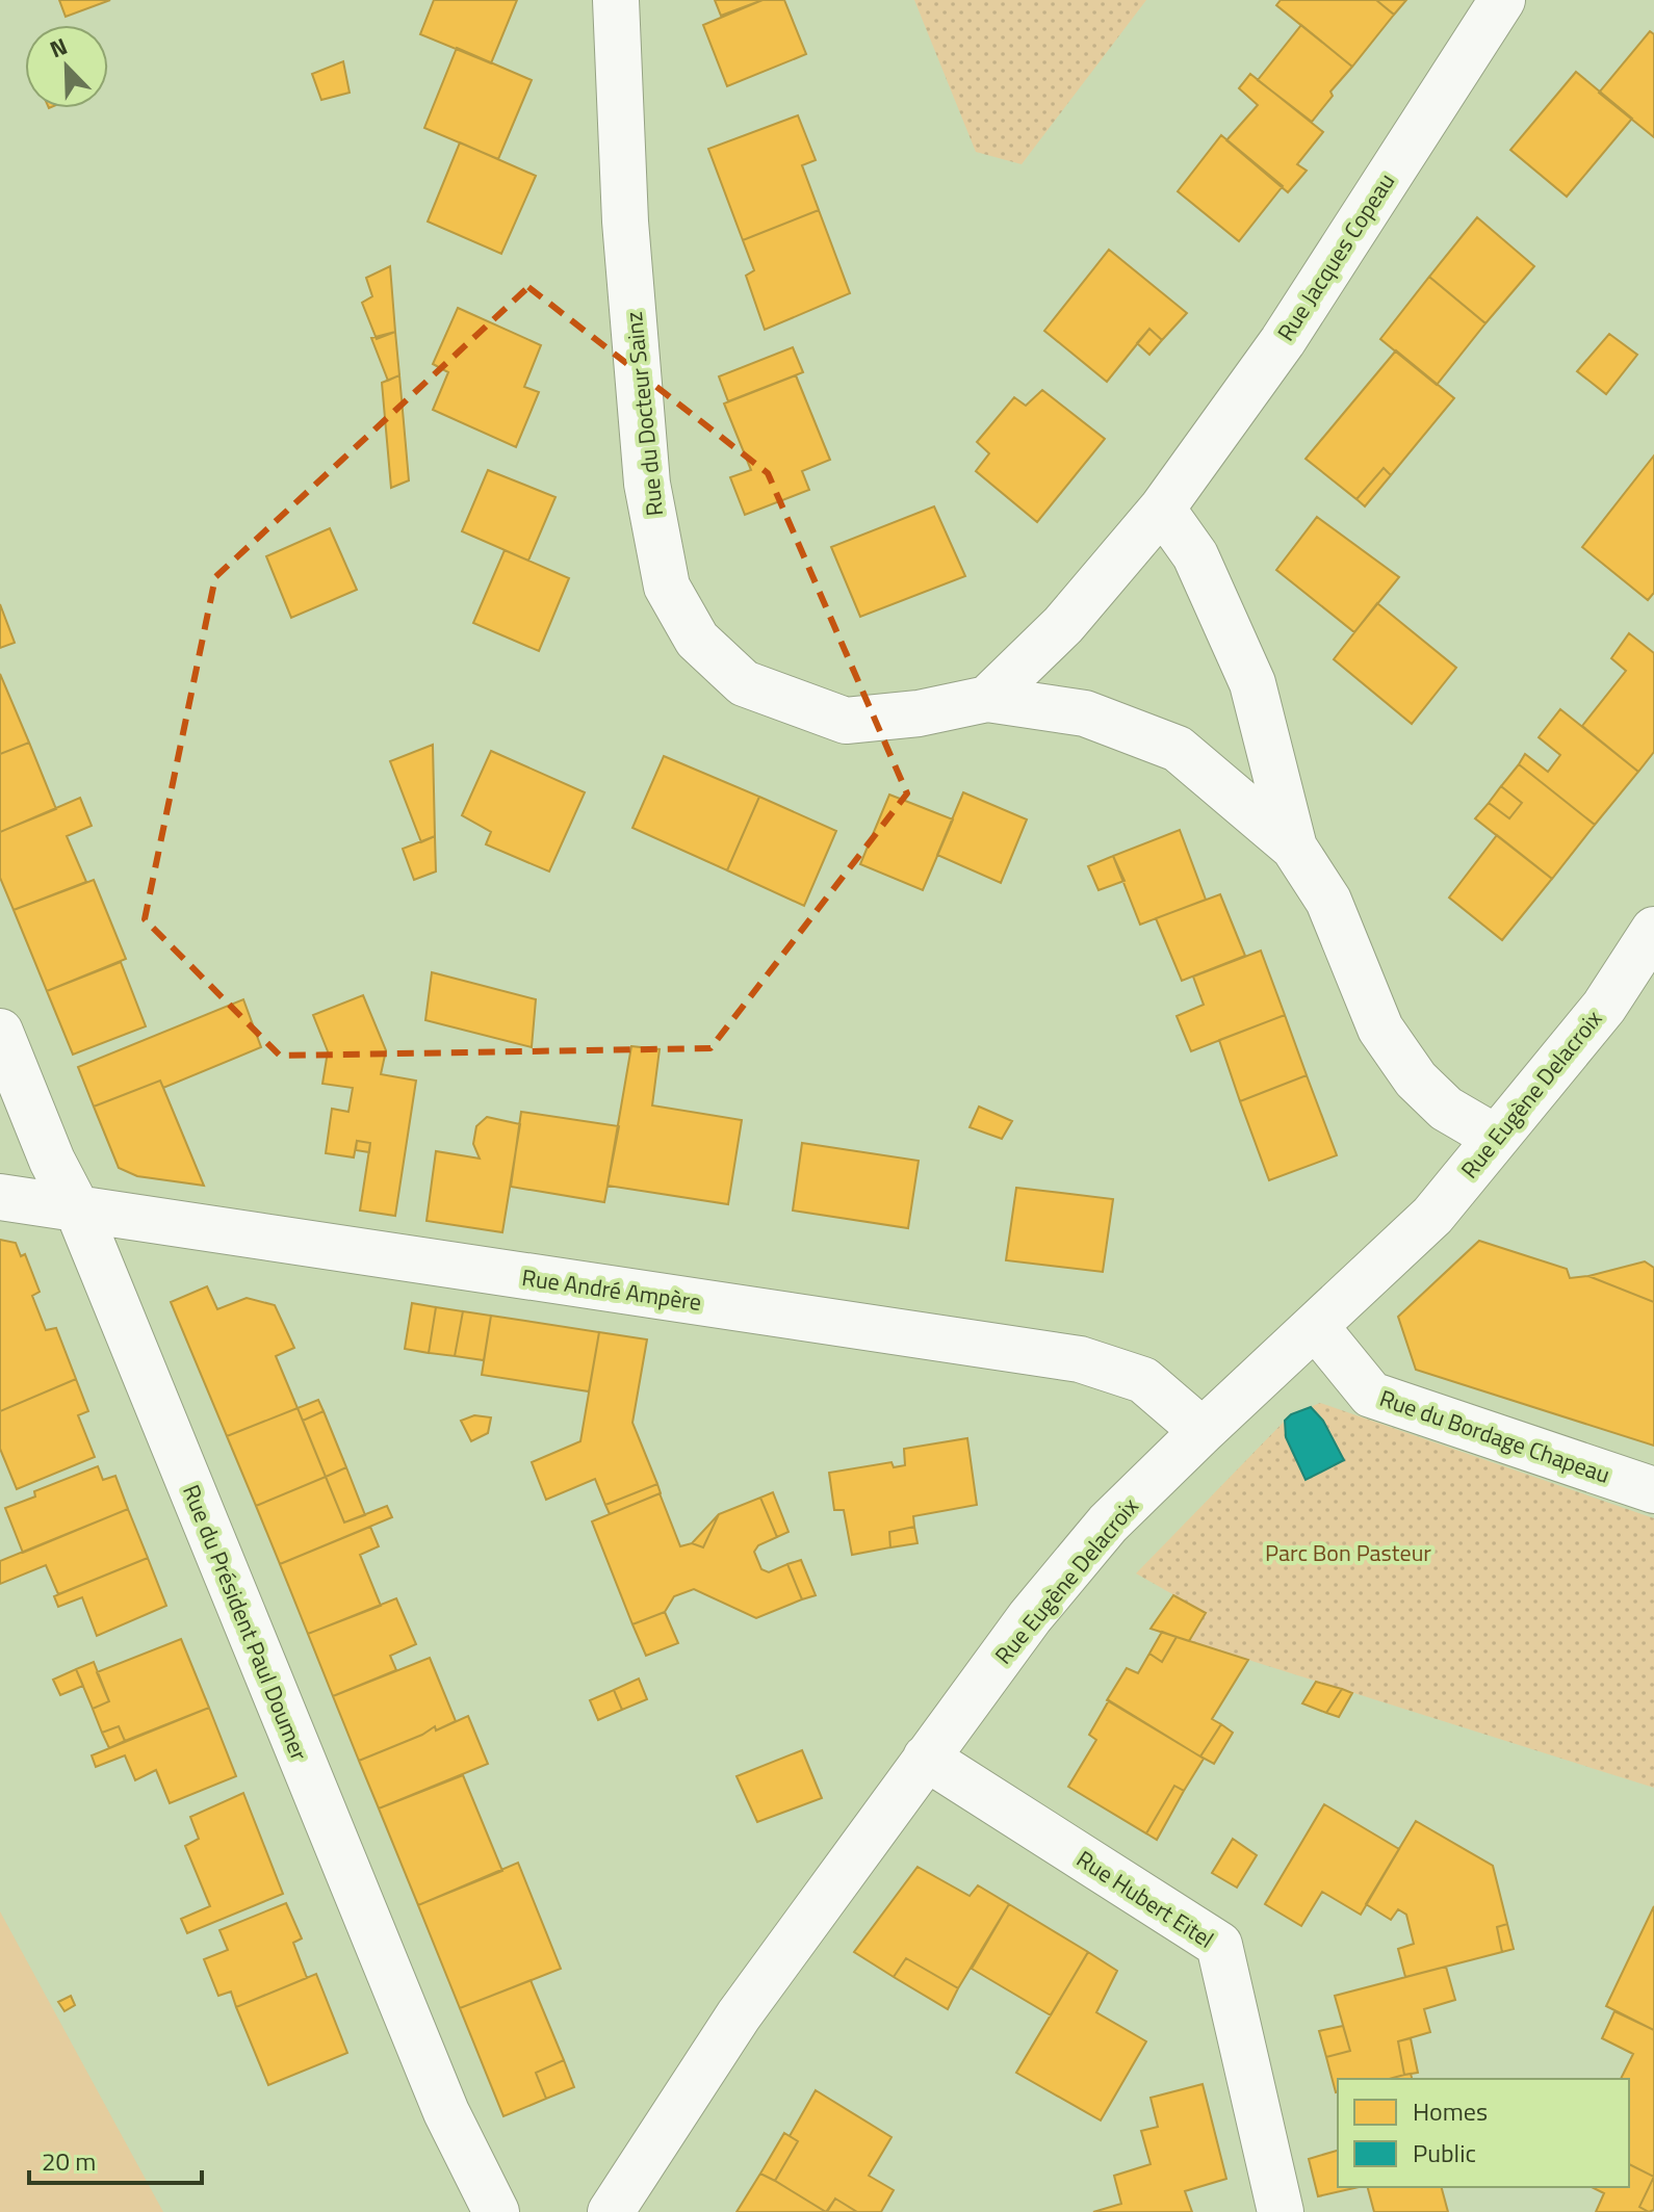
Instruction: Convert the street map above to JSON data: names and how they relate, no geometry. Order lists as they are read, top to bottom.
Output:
{
  "streets": {
    "street": [
      "Rue Jacques Copeau",
      "Rue du Docteur Sainz",
      "Rue Eugène Delacroix",
      "Rue André Ampère",
      "Rue du Bordage Chapeau",
      "Rue du Président Paul Doumer",
      "Rue Hubert Eitel"
    ]
  },
  "crossings": [
    ["Rue Jacques Copeau", "Rue du Docteur Sainz"],
    ["Rue du Docteur Sainz", "Rue Eugène Delacroix"],
    ["Rue Eugène Delacroix", "Rue André Ampère"],
    ["Rue Eugène Delacroix", "Rue du Bordage Chapeau"],
    ["Rue Eugène Delacroix", "Rue Hubert Eitel"],
    ["Rue André Ampère", "Rue du Président Paul Doumer"]
  ],
  "parks": ["Parc Bon Pasteur"],
  "legend": ["Homes", "Public"],
  "scale_bar": "20 m",
  "north": "top left"
}
